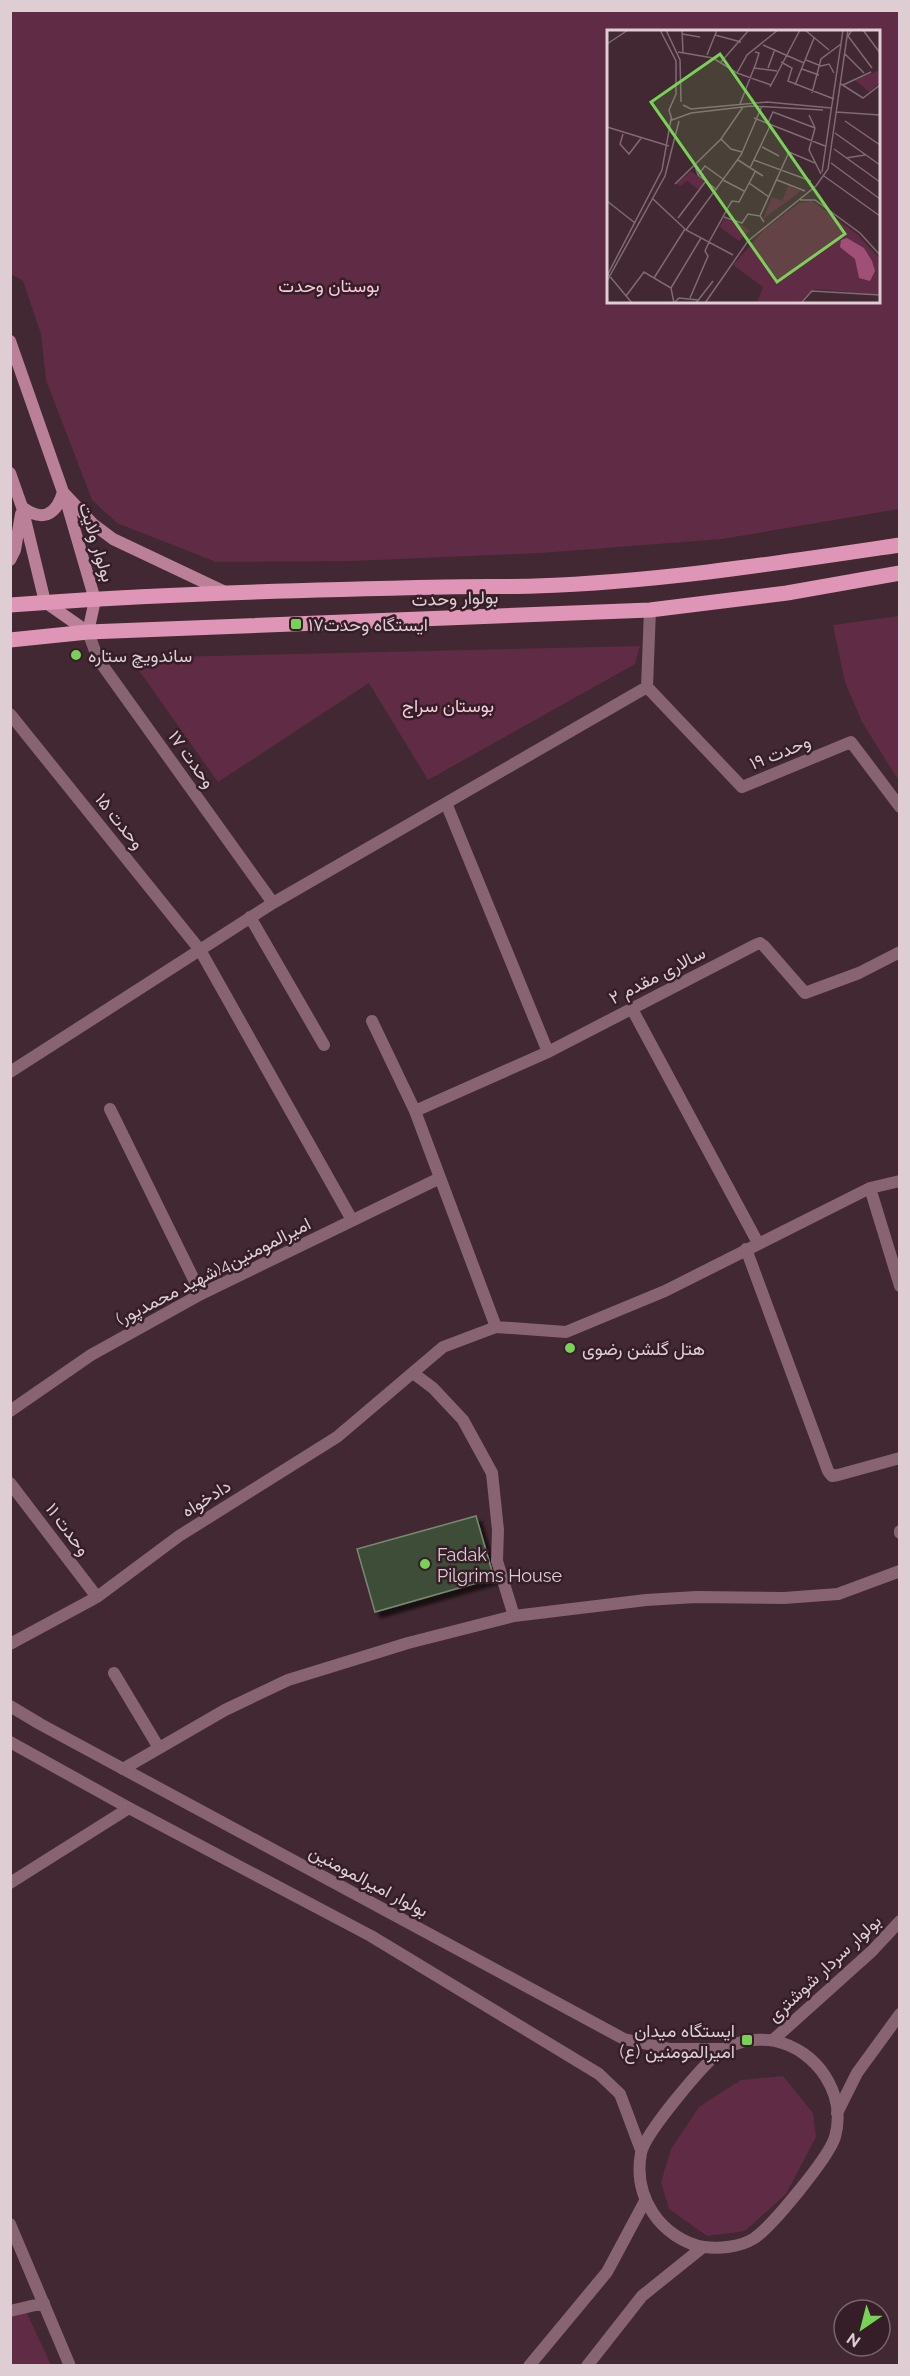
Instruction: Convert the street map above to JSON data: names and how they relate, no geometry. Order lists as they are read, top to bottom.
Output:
{
  "streets": {
    "main road": ["بولوار ولایت", "بولوار وحدت"],
    "street": [
      "وحدت ۱۹",
      "وحدت ۱۷",
      "وحدت ۱۵",
      "سالاری مقدم ۲",
      "امیرالمومنین4(شهید محمدپور)",
      "دادخواه",
      "وحدت ۱۱",
      "بولوار امیرالمومنین",
      "بولوار سردار شوشتری"
    ]
  },
  "crossings": [
    ["بولوار ولایت", "بولوار وحدت"],
    ["بولوار ولایت", "وحدت ۱۷"],
    ["بولوار وحدت", "وحدت ۱۷"],
    ["وحدت ۱۵", "امیرالمومنین4(شهید محمدپور)"],
    ["دادخواه", "وحدت ۱۱"],
    ["بولوار امیرالمومنین", "بولوار سردار شوشتری"]
  ],
  "parks": ["بوستان وحدت", "بوستان سراج"],
  "places": {
    "transit": ["ایستگاه وحدت۱۷", "ایستگاه میدان امیرالمومنین (ع)"],
    "other": ["ساندویچ ستاره", "هتل گلشن رضوی", "Fadak Pilgrims House"]
  },
  "north": "bottom left"
}
